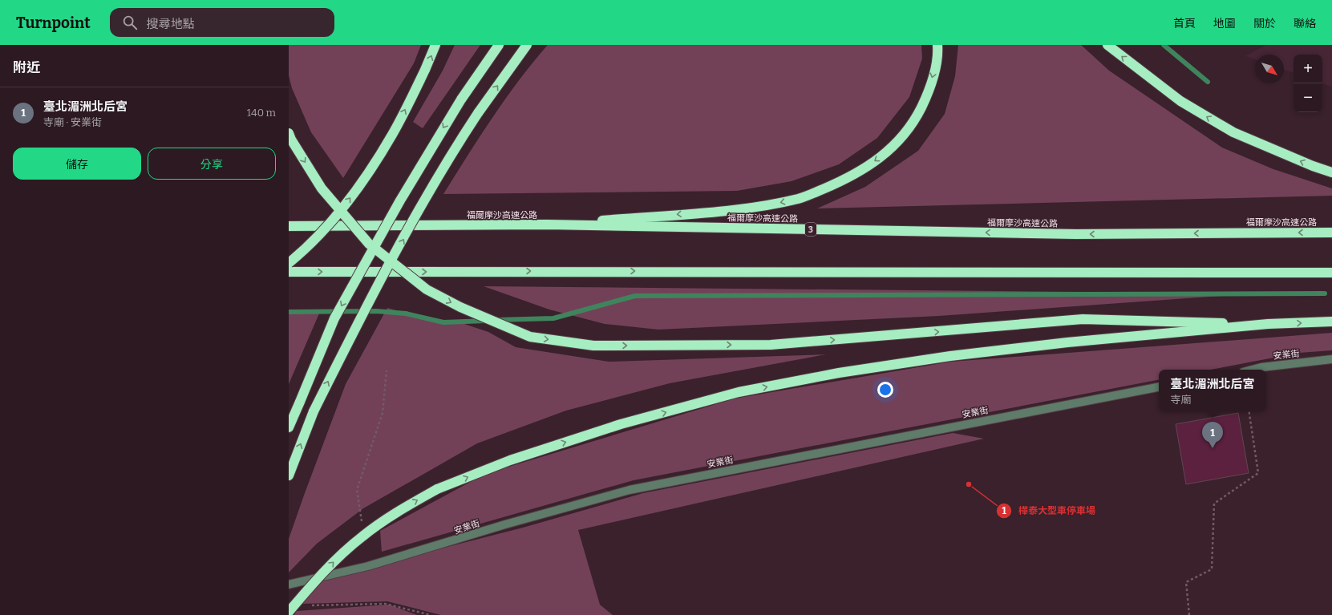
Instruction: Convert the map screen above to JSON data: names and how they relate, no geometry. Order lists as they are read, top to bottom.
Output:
{
  "streets": {
    "highway": ["福爾摩沙高速公路", "3"],
    "street": ["安業街"]
  },
  "places": ["樺泰大型車停車場"],
  "north": "bottom right",
  "page": {
    "header": "Turnpoint",
    "search": "搜尋地點",
    "nav": [
      "首頁",
      "地圖",
      "關於",
      "聯絡"
    ],
    "heading": "附近",
    "map_buttons": ["+", "−"],
    "list": [
      {
        "mark": "1",
        "name": "臺北湄洲北后宮",
        "note": "寺廟 · 安業街",
        "value": "140 m"
      }
    ],
    "buttons": ["儲存", "分享"],
    "popup": ["臺北湄洲北后宮", "寺廟"],
    "pins": "1"
  }
}
